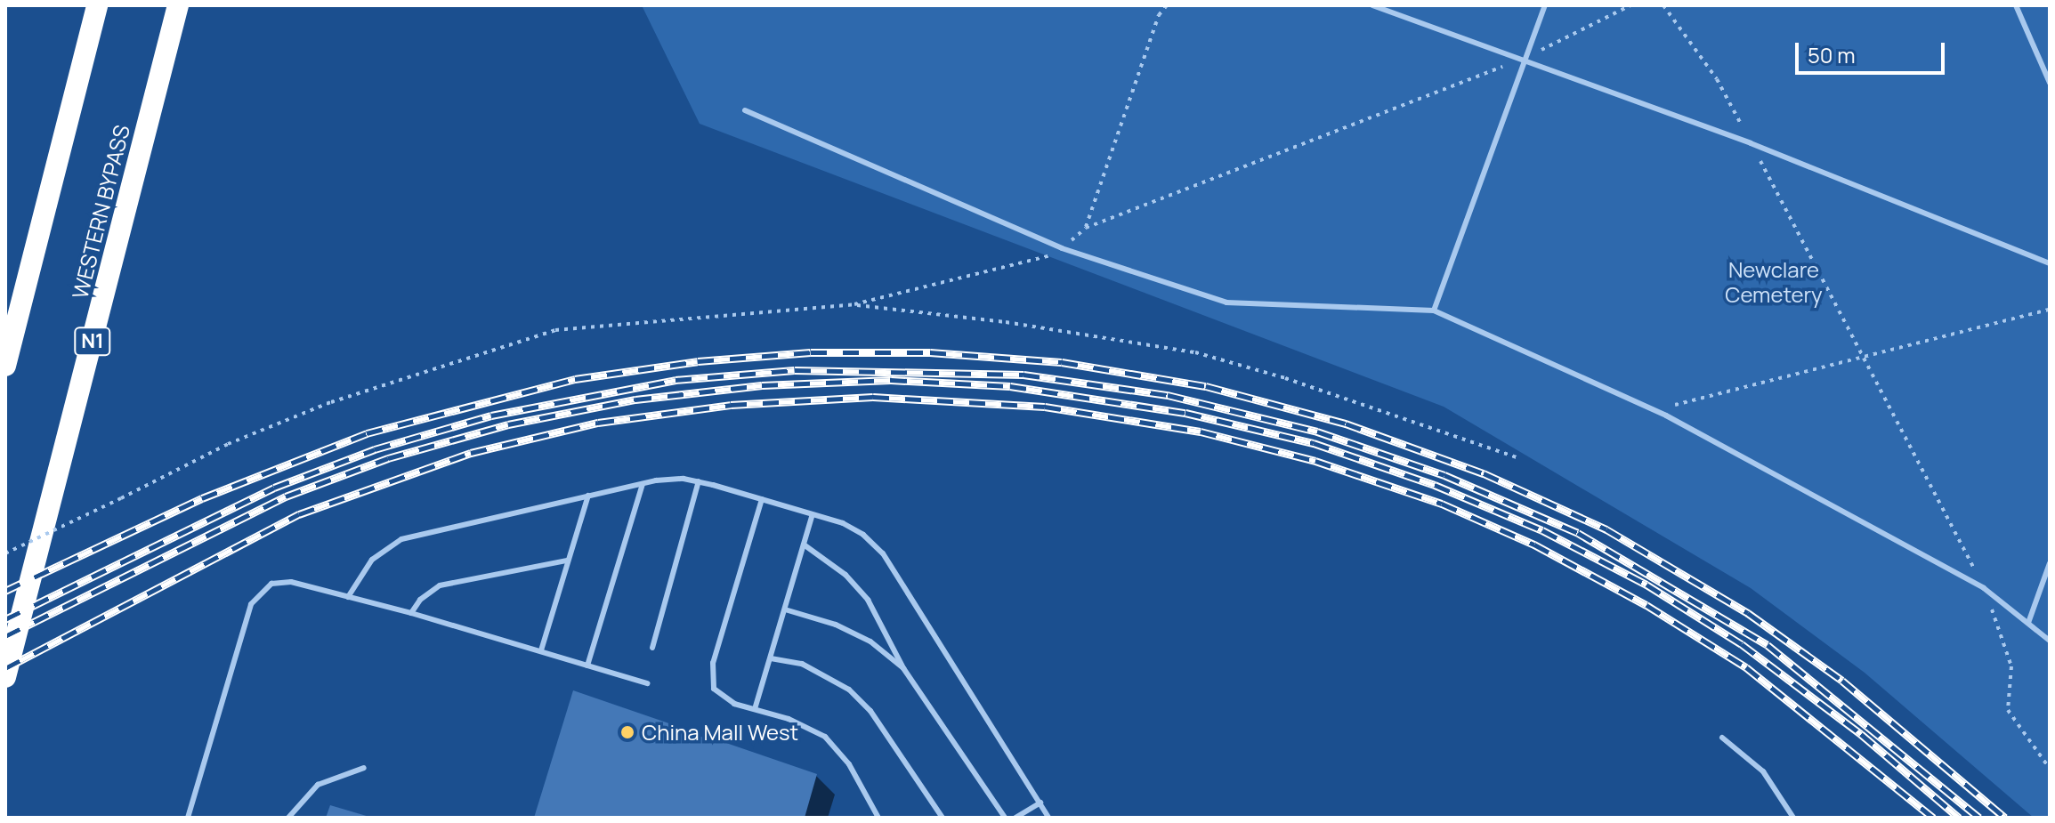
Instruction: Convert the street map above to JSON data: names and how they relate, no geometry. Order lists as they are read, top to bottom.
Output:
{
  "streets": {
    "highway": ["WESTERN BYPASS", "N1"]
  },
  "parks": ["Newclare Cemetery"],
  "places": ["China Mall West"],
  "scale_bar": "50 m"
}
